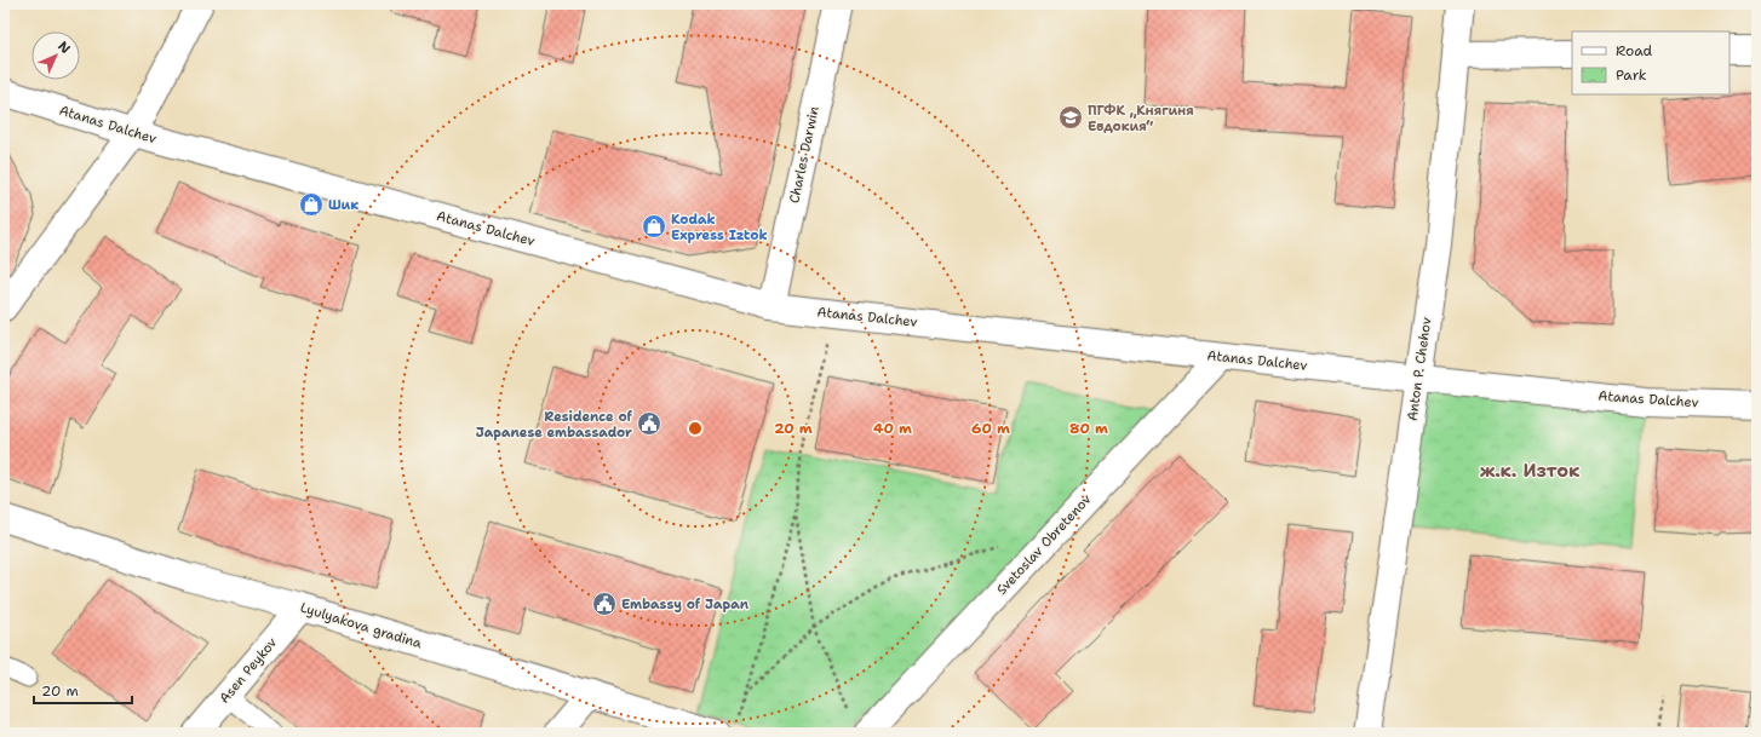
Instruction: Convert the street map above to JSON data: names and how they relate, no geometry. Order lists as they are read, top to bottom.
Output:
{
  "streets": {
    "street": [
      "Atanas Dalchev",
      "Charles Darwin",
      "Anton P. Chehov",
      "Svetoslav Obretenov",
      "Lyulyakova gradina",
      "Asen Peykov"
    ]
  },
  "crossings": [
    ["Atanas Dalchev", "Charles Darwin"],
    ["Atanas Dalchev", "Anton P. Chehov"],
    ["Atanas Dalchev", "Svetoslav Obretenov"],
    ["Lyulyakova gradina", "Asen Peykov"]
  ],
  "districts": ["ж.к. Изток"],
  "places": {
    "school or university": ["ПГФК „Княгиня Евдокия“"],
    "shop": ["Шик", "Kodak Express Iztok"],
    "public building": ["Residence of Japanese embassador", "Embassy of Japan"]
  },
  "legend": ["Road", "Park"],
  "scale_bar": "20 m",
  "north": "top right",
  "rings": [
    "20 m",
    "40 m",
    "60 m",
    "80 m"
  ]
}
